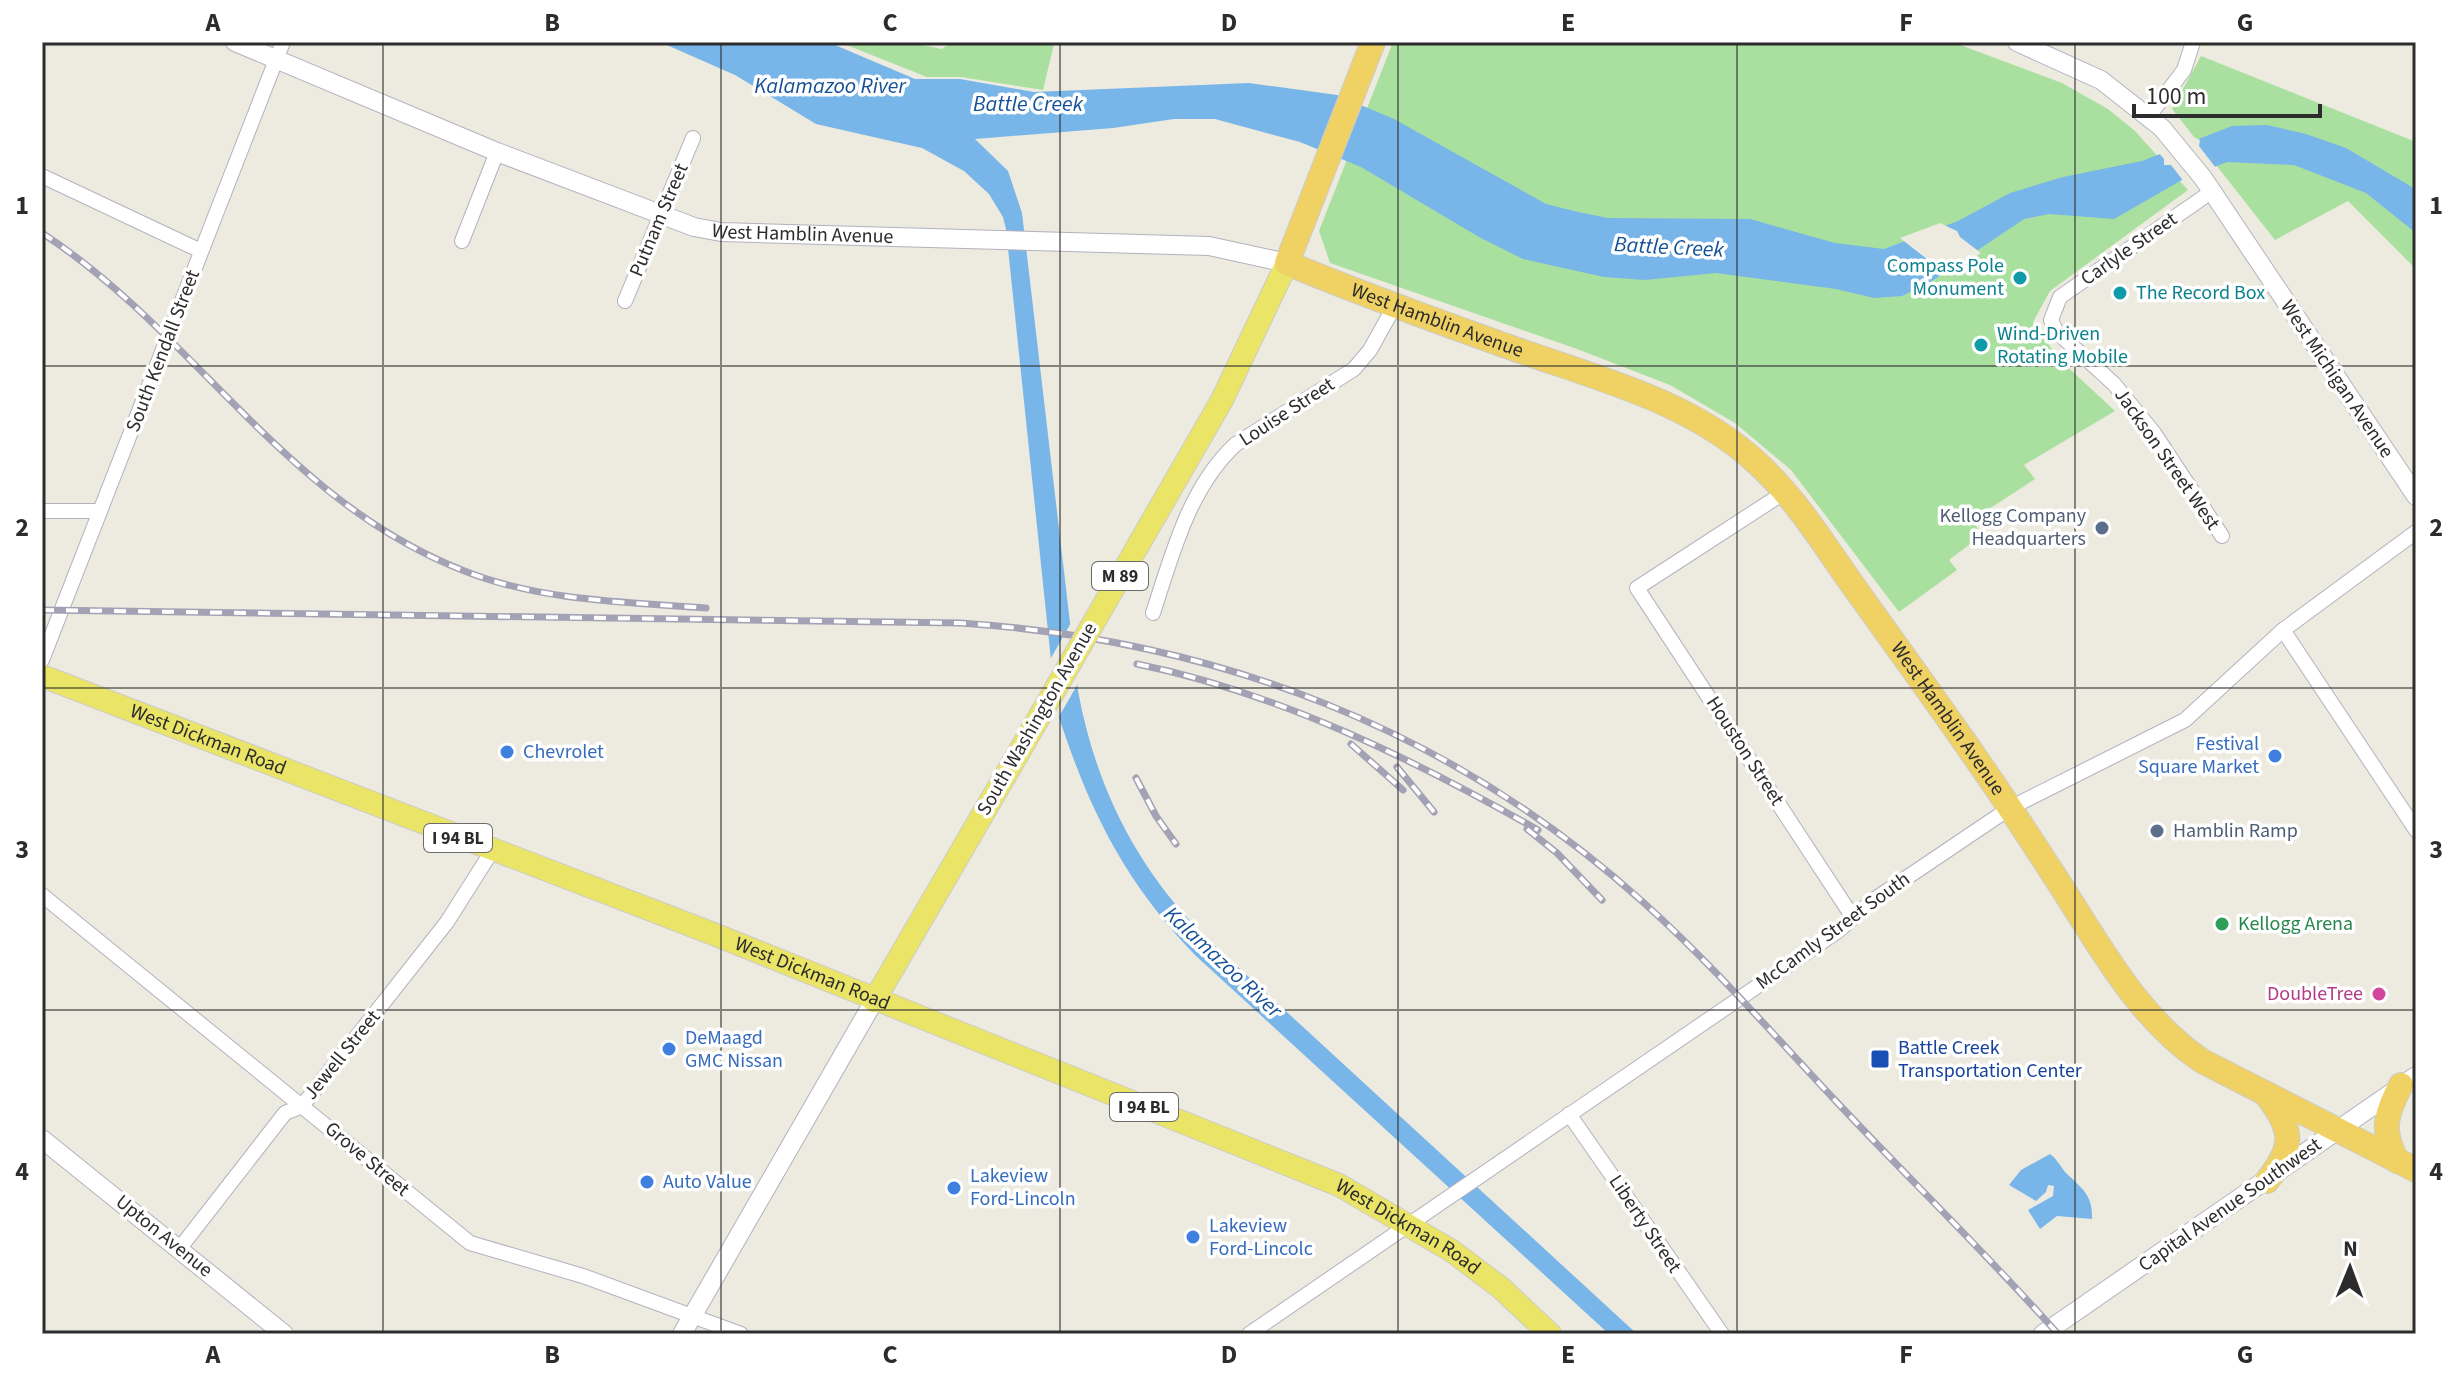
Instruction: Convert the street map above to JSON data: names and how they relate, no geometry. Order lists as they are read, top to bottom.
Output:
{
  "streets": {
    "highway": ["West Hamblin Avenue", "M 89", "South Washington Avenue"],
    "main road": ["West Dickman Road", "I 94 BL"],
    "street": [
      "Putnam Street",
      "Carlyle Street",
      "South Kendall Street",
      "West Michigan Avenue",
      "Louise Street",
      "Jackson Street West",
      "Houston Street",
      "McCamly Street South",
      "Jewell Street",
      "Grove Street",
      "Capital Avenue Southwest",
      "Liberty Street",
      "Upton Avenue"
    ]
  },
  "crossings": [
    ["Putnam Street", "West Hamblin Avenue"],
    ["West Hamblin Avenue", "South Kendall Street"],
    ["West Hamblin Avenue", "Louise Street"],
    ["West Hamblin Avenue", "South Washington Avenue"],
    ["West Hamblin Avenue", "Houston Street"],
    ["West Hamblin Avenue", "McCamly Street South"],
    ["West Hamblin Avenue", "Capital Avenue Southwest"],
    ["Carlyle Street", "West Michigan Avenue"],
    ["Carlyle Street", "Jackson Street West"],
    ["South Washington Avenue", "West Dickman Road"],
    ["South Washington Avenue", "Grove Street"],
    ["West Dickman Road", "McCamly Street South"],
    ["West Dickman Road", "Jewell Street"],
    ["Houston Street", "McCamly Street South"],
    ["McCamly Street South", "Liberty Street"],
    ["Jewell Street", "Grove Street"],
    ["Jewell Street", "Upton Avenue"]
  ],
  "water": ["Kalamazoo River", "Battle Creek"],
  "places": {
    "other": [
      "Compass Pole Monument",
      "The Record Box",
      "Wind-Driven Rotating Mobile",
      "Kellogg Company Headquarters",
      "Chevrolet",
      "Festival Square Market",
      "Hamblin Ramp",
      "Kellogg Arena",
      "DoubleTree",
      "DeMaagd GMC Nissan",
      "Auto Value",
      "Lakeview Ford-Lincoln",
      "Lakeview Ford-Lincolc"
    ],
    "transit": ["Battle Creek Transportation Center"]
  },
  "scale_bar": "100 m",
  "north": "top",
  "grid": {
    "columns": [
      "A",
      "B",
      "C",
      "D",
      "E",
      "F",
      "G"
    ],
    "rows": [
      "1",
      "2",
      "3",
      "4"
    ]
  }
}
